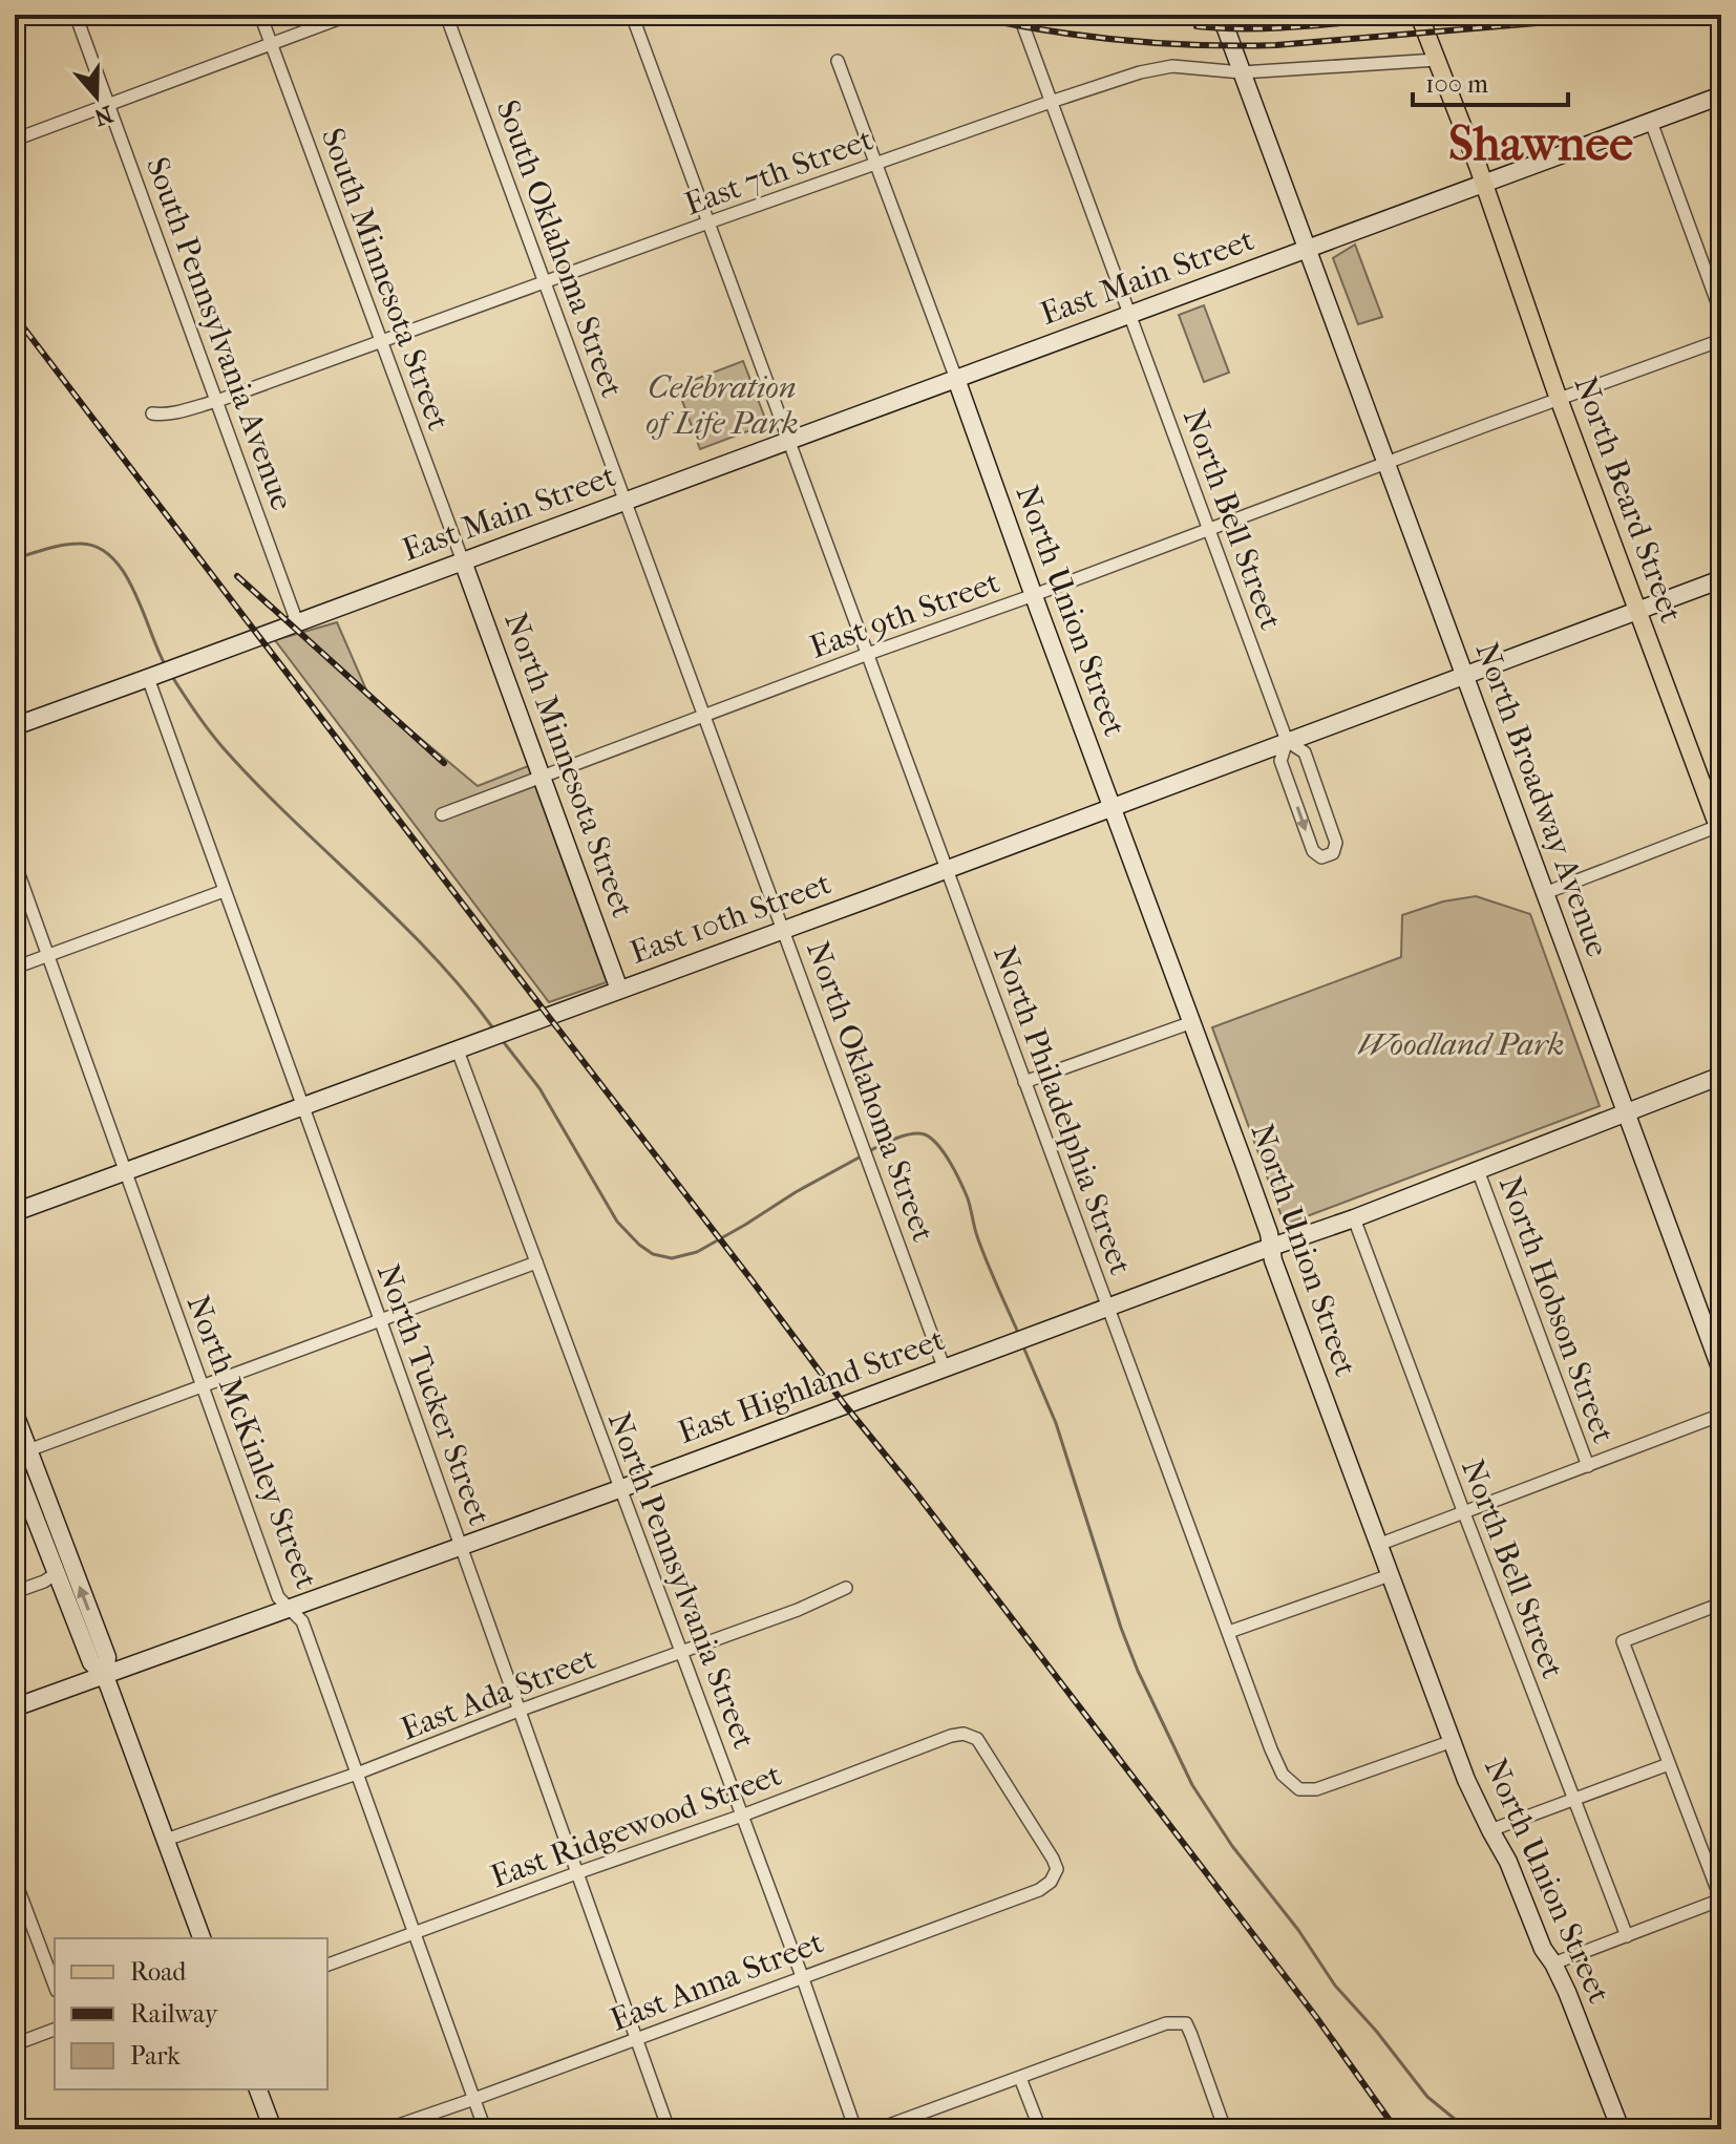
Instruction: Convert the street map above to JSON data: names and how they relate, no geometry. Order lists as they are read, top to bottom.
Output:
{
  "streets": {
    "main road": ["North Beard Street"],
    "street": [
      "East 7th Street",
      "South Oklahoma Street",
      "East Main Street",
      "South Minnesota Street",
      "South Pennsylvania Avenue",
      "North Bell Street",
      "North Union Street",
      "East 9th Street",
      "North Minnesota Street",
      "North Broadway Avenue",
      "East 10th Street",
      "North Oklahoma Street",
      "North Philadelphia Street",
      "North Hobson Street",
      "East Highland Street",
      "North Tucker Street",
      "North McKinley Street",
      "North Pennsylvania Street",
      "East Ada Street",
      "East Ridgewood Street",
      "East Anna Street"
    ]
  },
  "crossings": [
    ["East 7th Street", "South Oklahoma Street"],
    ["East 7th Street", "South Minnesota Street"],
    ["East 7th Street", "South Pennsylvania Avenue"],
    ["East 7th Street", "North Beard Street"],
    ["East 7th Street", "North Bell Street"],
    ["East 7th Street", "North Broadway Avenue"],
    ["East 7th Street", "North Philadelphia Street"],
    ["South Oklahoma Street", "East Main Street"],
    ["South Oklahoma Street", "North Oklahoma Street"],
    ["East Main Street", "South Minnesota Street"],
    ["East Main Street", "South Pennsylvania Avenue"],
    ["East Main Street", "North Beard Street"],
    ["East Main Street", "North Bell Street"],
    ["East Main Street", "North Union Street"],
    ["East Main Street", "North Minnesota Street"],
    ["East Main Street", "North Broadway Avenue"],
    ["East Main Street", "North Oklahoma Street"],
    ["East Main Street", "North Philadelphia Street"],
    ["East Main Street", "North Tucker Street"],
    ["South Minnesota Street", "North Minnesota Street"],
    ["North Beard Street", "East 9th Street"],
    ["North Beard Street", "East 10th Street"],
    ["North Bell Street", "East 9th Street"],
    ["North Bell Street", "East 10th Street"],
    ["North Bell Street", "East Highland Street"],
    ["North Union Street", "East 9th Street"],
    ["North Union Street", "East 10th Street"],
    ["North Union Street", "North Philadelphia Street"],
    ["North Union Street", "East Highland Street"],
    ["East 9th Street", "North Minnesota Street"],
    ["East 9th Street", "North Broadway Avenue"],
    ["East 9th Street", "North Oklahoma Street"],
    ["East 9th Street", "North Philadelphia Street"],
    ["North Minnesota Street", "East 10th Street"],
    ["North Broadway Avenue", "East 10th Street"],
    ["North Broadway Avenue", "East Highland Street"],
    ["East 10th Street", "North Oklahoma Street"],
    ["East 10th Street", "North Philadelphia Street"],
    ["East 10th Street", "North Tucker Street"],
    ["East 10th Street", "North McKinley Street"],
    ["East 10th Street", "North Pennsylvania Street"],
    ["North Oklahoma Street", "East Highland Street"],
    ["North Philadelphia Street", "East Highland Street"],
    ["North Hobson Street", "East Highland Street"],
    ["East Highland Street", "North Tucker Street"],
    ["East Highland Street", "North McKinley Street"],
    ["East Highland Street", "North Pennsylvania Street"],
    ["North Tucker Street", "East Ada Street"],
    ["North Tucker Street", "East Ridgewood Street"],
    ["North Tucker Street", "East Anna Street"],
    ["North McKinley Street", "East Ada Street"],
    ["North McKinley Street", "East Ridgewood Street"],
    ["North McKinley Street", "East Anna Street"],
    ["North Pennsylvania Street", "East Ada Street"],
    ["North Pennsylvania Street", "East Ridgewood Street"],
    ["North Pennsylvania Street", "East Anna Street"],
    ["East Ridgewood Street", "East Anna Street"]
  ],
  "districts": ["Shawnee"],
  "parks": ["Celebration of Life Park", "Woodland Park"],
  "legend": ["Road", "Railway", "Park"],
  "scale_bar": "100 m",
  "north": "bottom"
}
